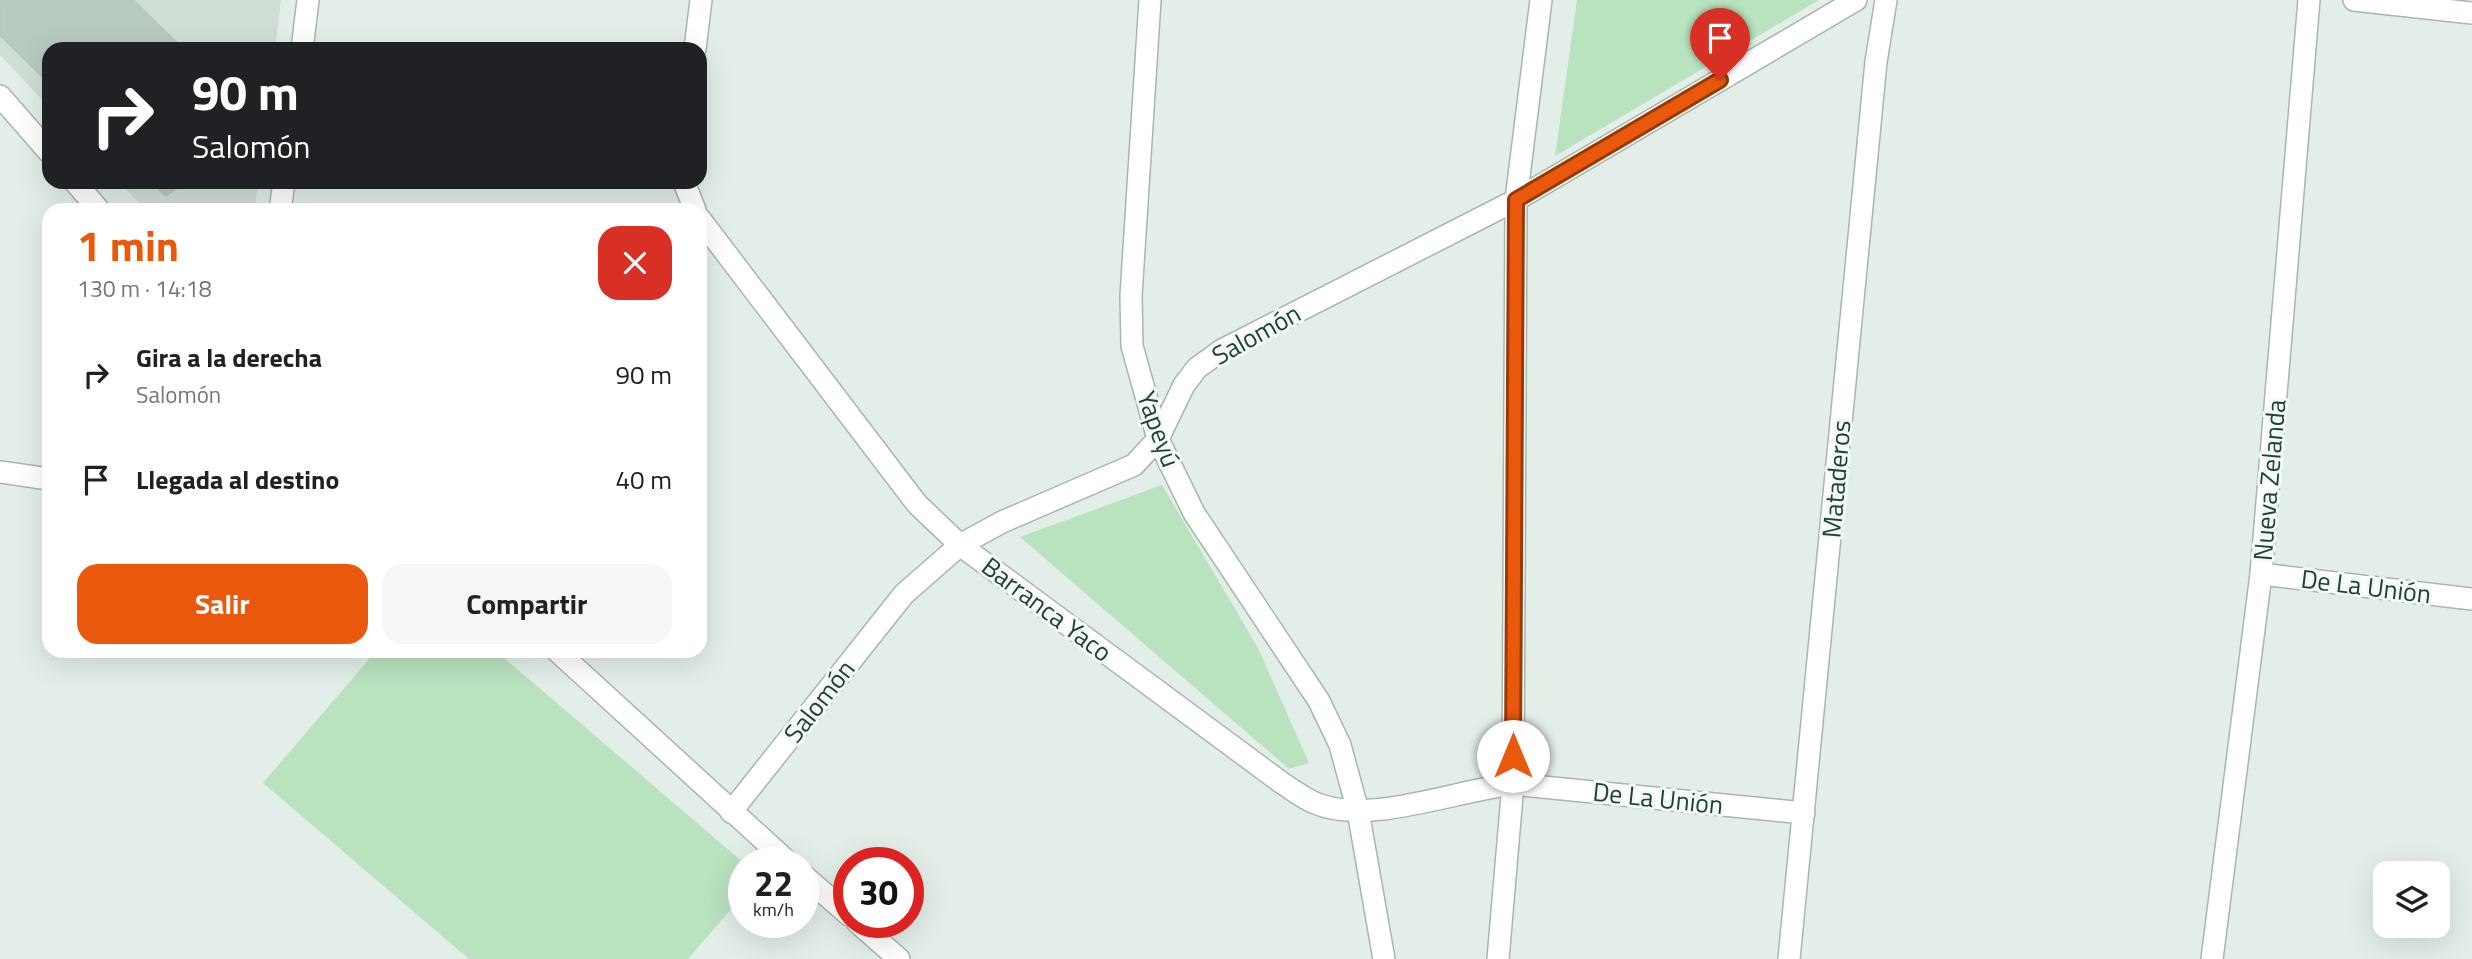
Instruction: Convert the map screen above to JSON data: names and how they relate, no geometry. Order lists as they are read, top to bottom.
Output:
{
  "streets": {
    "street": [
      "Salomón",
      "Yapeyú",
      "Mataderos",
      "Nueva Zelanda",
      "De La Unión",
      "Barranca Yaco"
    ]
  },
  "crossings": [
    ["Salomón", "Yapeyú"],
    ["Salomón", "Barranca Yaco"],
    ["Yapeyú", "Barranca Yaco"],
    ["Mataderos", "De La Unión"],
    ["Nueva Zelanda", "De La Unión"],
    ["De La Unión", "Barranca Yaco"]
  ],
  "page": {
    "turn": ["90 m", "Salomón"],
    "heading": ["1 min", "130 m · 14:18"],
    "list": [
      {
        "name": "Gira a la derecha",
        "note": "Salomón",
        "value": "90 m"
      },
      {
        "name": "Llegada al destino",
        "value": "40 m"
      }
    ],
    "buttons": ["Salir", "Compartir"],
    "speed": "22 km/h",
    "limit": "30"
  }
}
